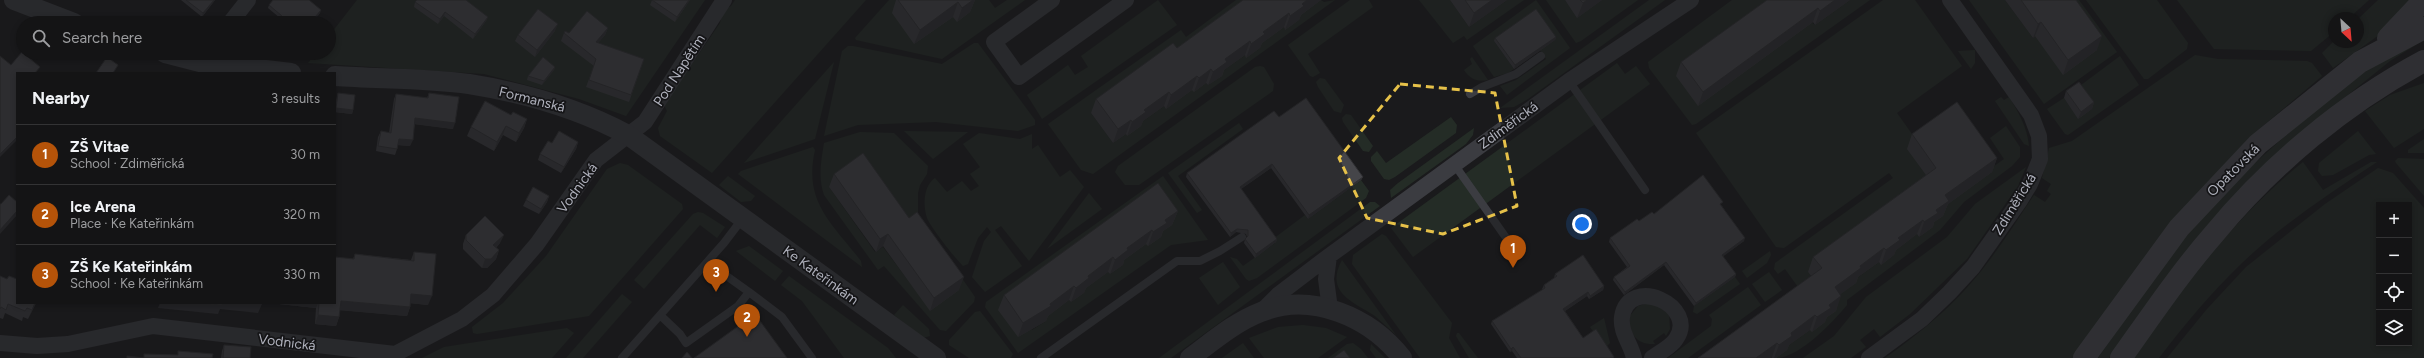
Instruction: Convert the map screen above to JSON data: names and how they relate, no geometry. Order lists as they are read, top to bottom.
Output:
{
  "streets": {
    "main road": ["Opatovská"],
    "street": [
      "Pod Napětím",
      "Formanská",
      "Zdiměřická",
      "Vodnická",
      "Ke Kateřinkám"
    ]
  },
  "crossings": [
    ["Pod Napětím", "Formanská"],
    ["Pod Napětím", "Vodnická"],
    ["Formanská", "Vodnická"],
    ["Formanská", "Ke Kateřinkám"]
  ],
  "north": "bottom right",
  "page": {
    "search": "Search here",
    "heading": ["Nearby", "3 results"],
    "list": [
      {
        "mark": "1",
        "name": "ZŠ Vitae",
        "note": "School · Zdiměřická",
        "value": "30 m"
      },
      {
        "mark": "2",
        "name": "Ice Arena",
        "note": "Place · Ke Kateřinkám",
        "value": "320 m"
      },
      {
        "mark": "3",
        "name": "ZŠ Ke Kateřinkám",
        "note": "School · Ke Kateřinkám",
        "value": "330 m"
      }
    ],
    "map_buttons": ["+", "−"],
    "pins": ["1", "3", "2"]
  }
}
